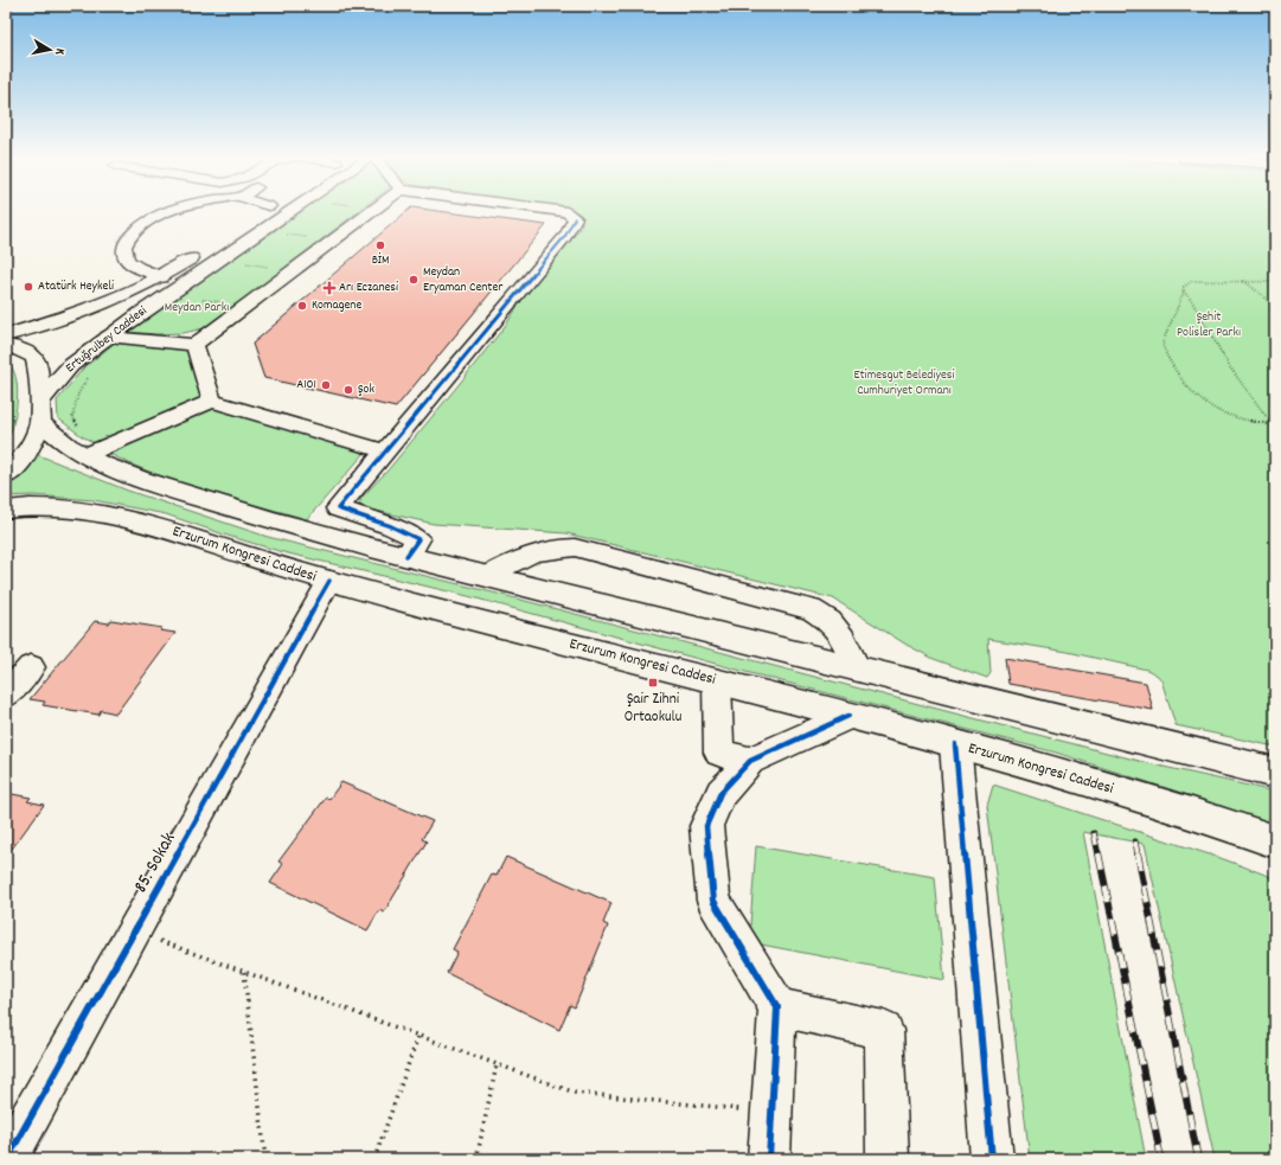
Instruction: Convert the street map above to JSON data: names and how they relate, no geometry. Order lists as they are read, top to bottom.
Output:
{
  "streets": {
    "main road": ["Ertuğrulbey Caddesi", "Erzurum Kongresi Caddesi"],
    "street": ["85. Sokak"]
  },
  "crossings": [
    ["Erzurum Kongresi Caddesi", "85. Sokak"]
  ],
  "parks": ["Meydan Parkı", "Şehit Polisler Parkı", "Etimesgut Belediyesi Cumhuriyet Ormanı"],
  "places": {
    "other": [
      "BİM",
      "Meydan Eryaman Center",
      "Atatürk Heykeli",
      "Komagene",
      "A101",
      "Şok"
    ],
    "health": ["Arı Eczanesi"],
    "transit": ["Şair Zihni Ortaokulu"]
  },
  "north": "right"
}
